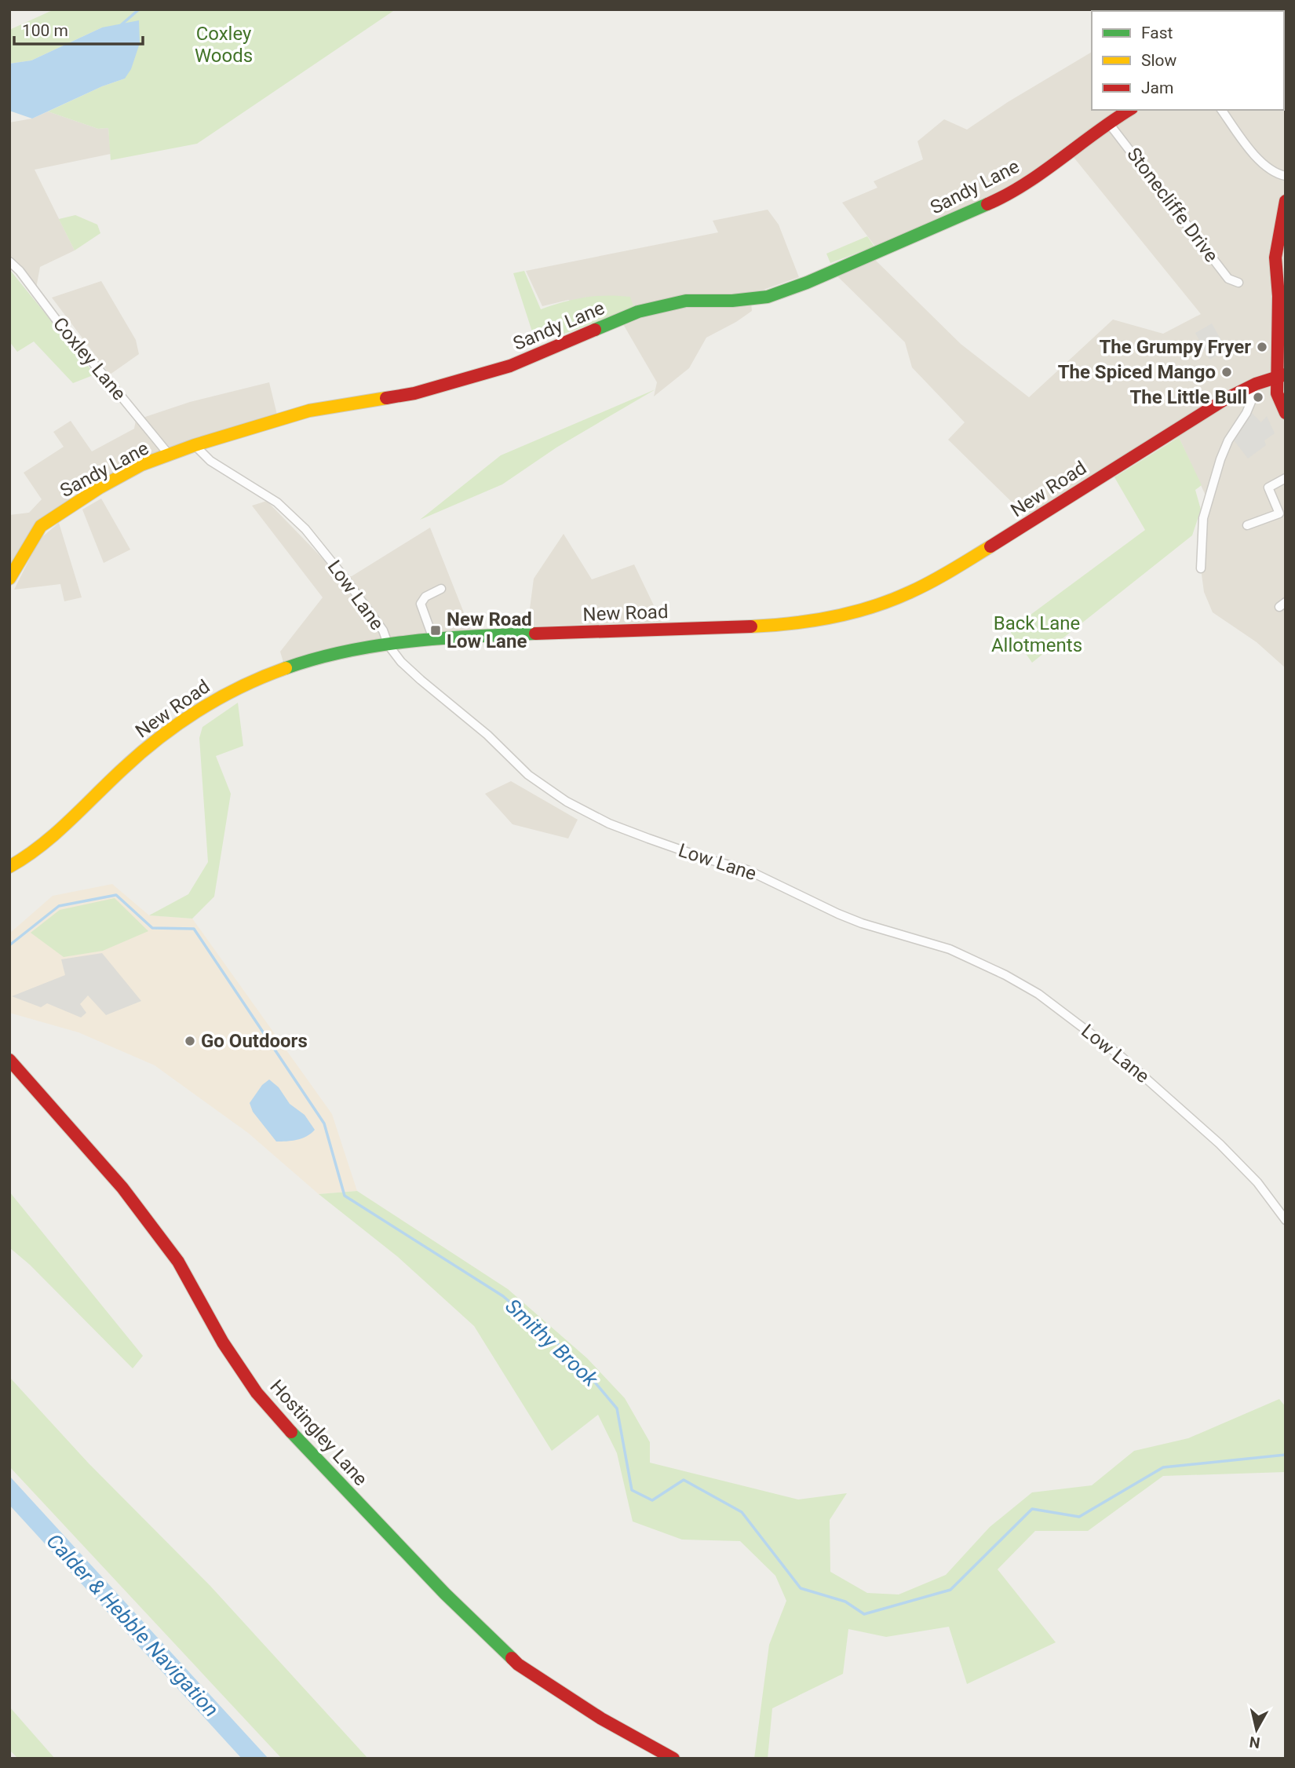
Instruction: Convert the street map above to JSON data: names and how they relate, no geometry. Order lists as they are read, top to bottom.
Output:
{
  "streets": {
    "main road": ["Sandy Lane", "New Road", "Hostingley Lane"],
    "street": ["Stonecliffe Drive", "Coxley Lane", "Low Lane"]
  },
  "crossings": [
    ["Sandy Lane", "Stonecliffe Drive"],
    ["Sandy Lane", "Coxley Lane"],
    ["Sandy Lane", "Low Lane"],
    ["New Road", "Low Lane"]
  ],
  "water": ["Smithy Brook", "Calder & Hebble Navigation"],
  "parks": ["Coxley Woods", "Back Lane Allotments"],
  "places": {
    "other": [
      "The Grumpy Fryer",
      "The Spiced Mango",
      "The Little Bull",
      "Go Outdoors"
    ],
    "transit": ["New Road Low Lane"]
  },
  "legend": ["Fast", "Slow", "Jam"],
  "scale_bar": "100 m",
  "north": "bottom"
}
